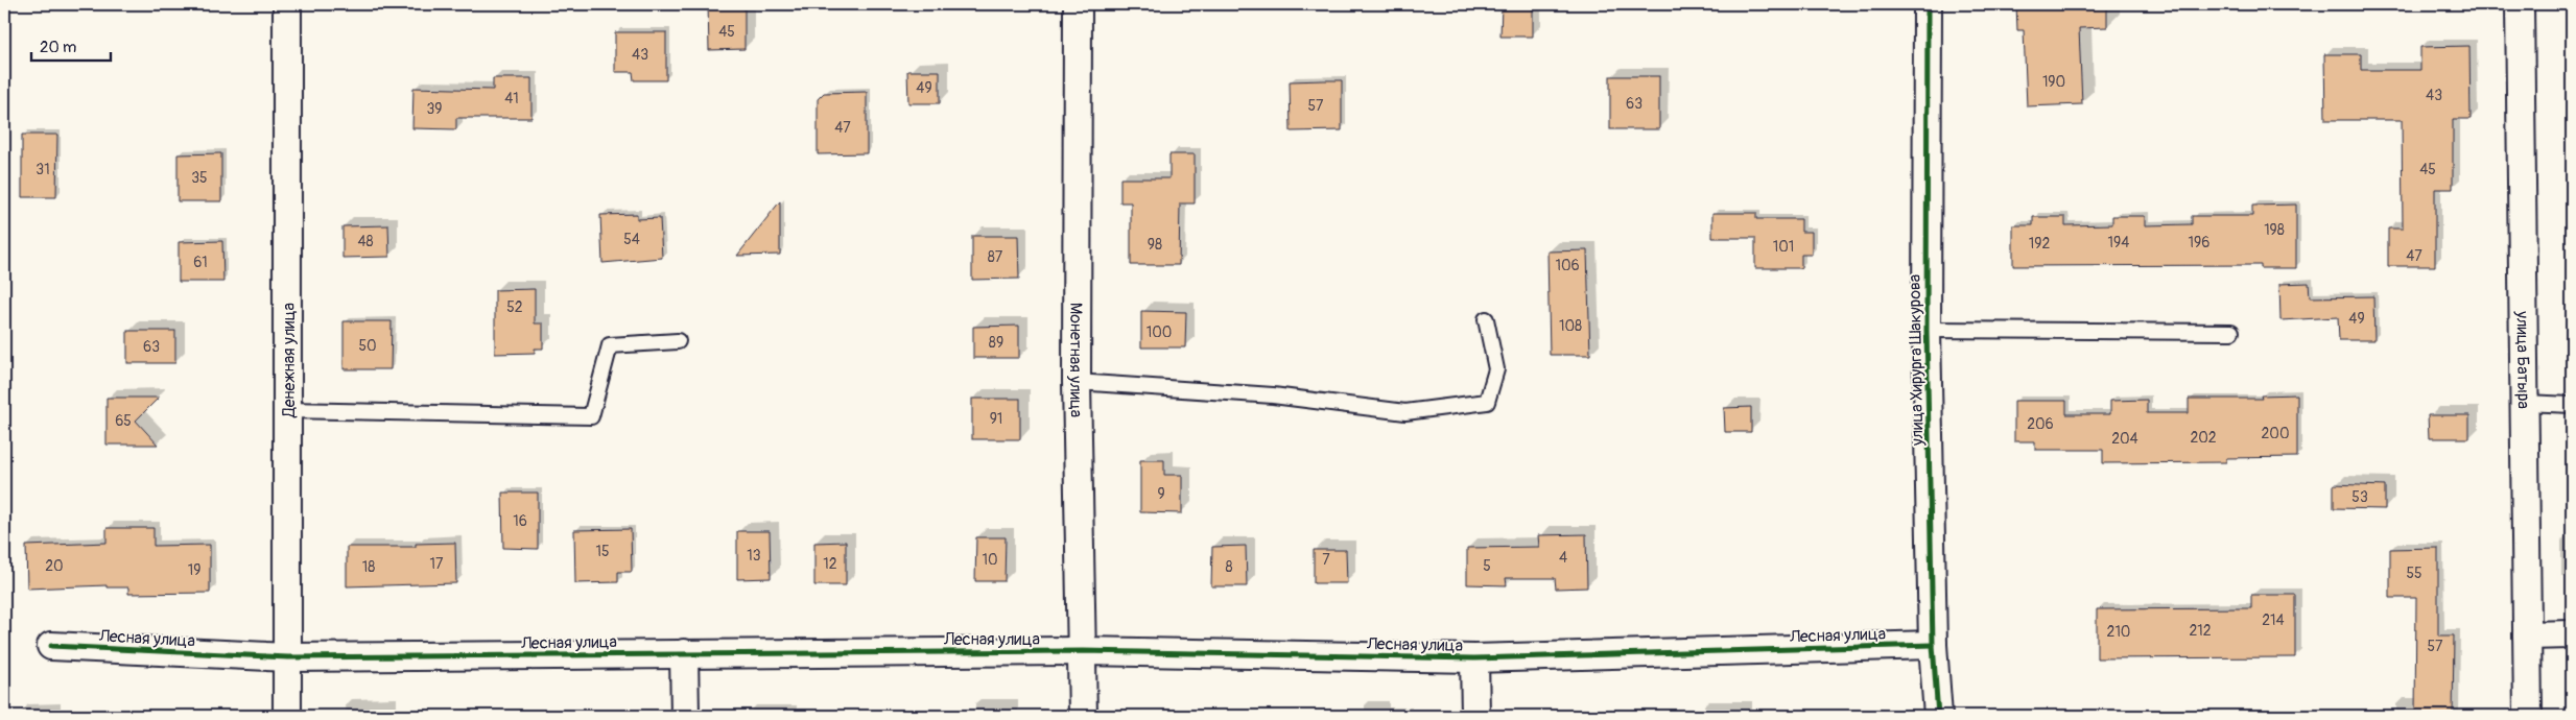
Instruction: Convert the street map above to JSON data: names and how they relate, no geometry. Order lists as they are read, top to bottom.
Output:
{
  "streets": {
    "street": [
      "Денежная улица",
      "Монетная улица",
      "улица Хирурга Шакурова",
      "улица Батыра",
      "Лесная улица"
    ]
  },
  "crossings": [
    ["Денежная улица", "Лесная улица"],
    ["Монетная улица", "Лесная улица"],
    ["улица Хирурга Шакурова", "Лесная улица"]
  ],
  "house_numbers": [
    "45",
    "43",
    "190",
    "49",
    "43",
    "41",
    "63",
    "57",
    "39",
    "47",
    "31",
    "45",
    "35",
    "198",
    "54",
    "48",
    "194",
    "196",
    "192",
    "98",
    "101",
    "47",
    "87",
    "61",
    "106",
    "52",
    "49",
    "108",
    "100",
    "89",
    "50",
    "63",
    "91",
    "65",
    "206",
    "200",
    "202",
    "204",
    "9",
    "53",
    "16",
    "15",
    "13",
    "4",
    "10",
    "7",
    "17",
    "12",
    "20",
    "5",
    "18",
    "8",
    "19",
    "55",
    "214",
    "212",
    "210",
    "57"
  ],
  "scale_bar": "20 m"
}
